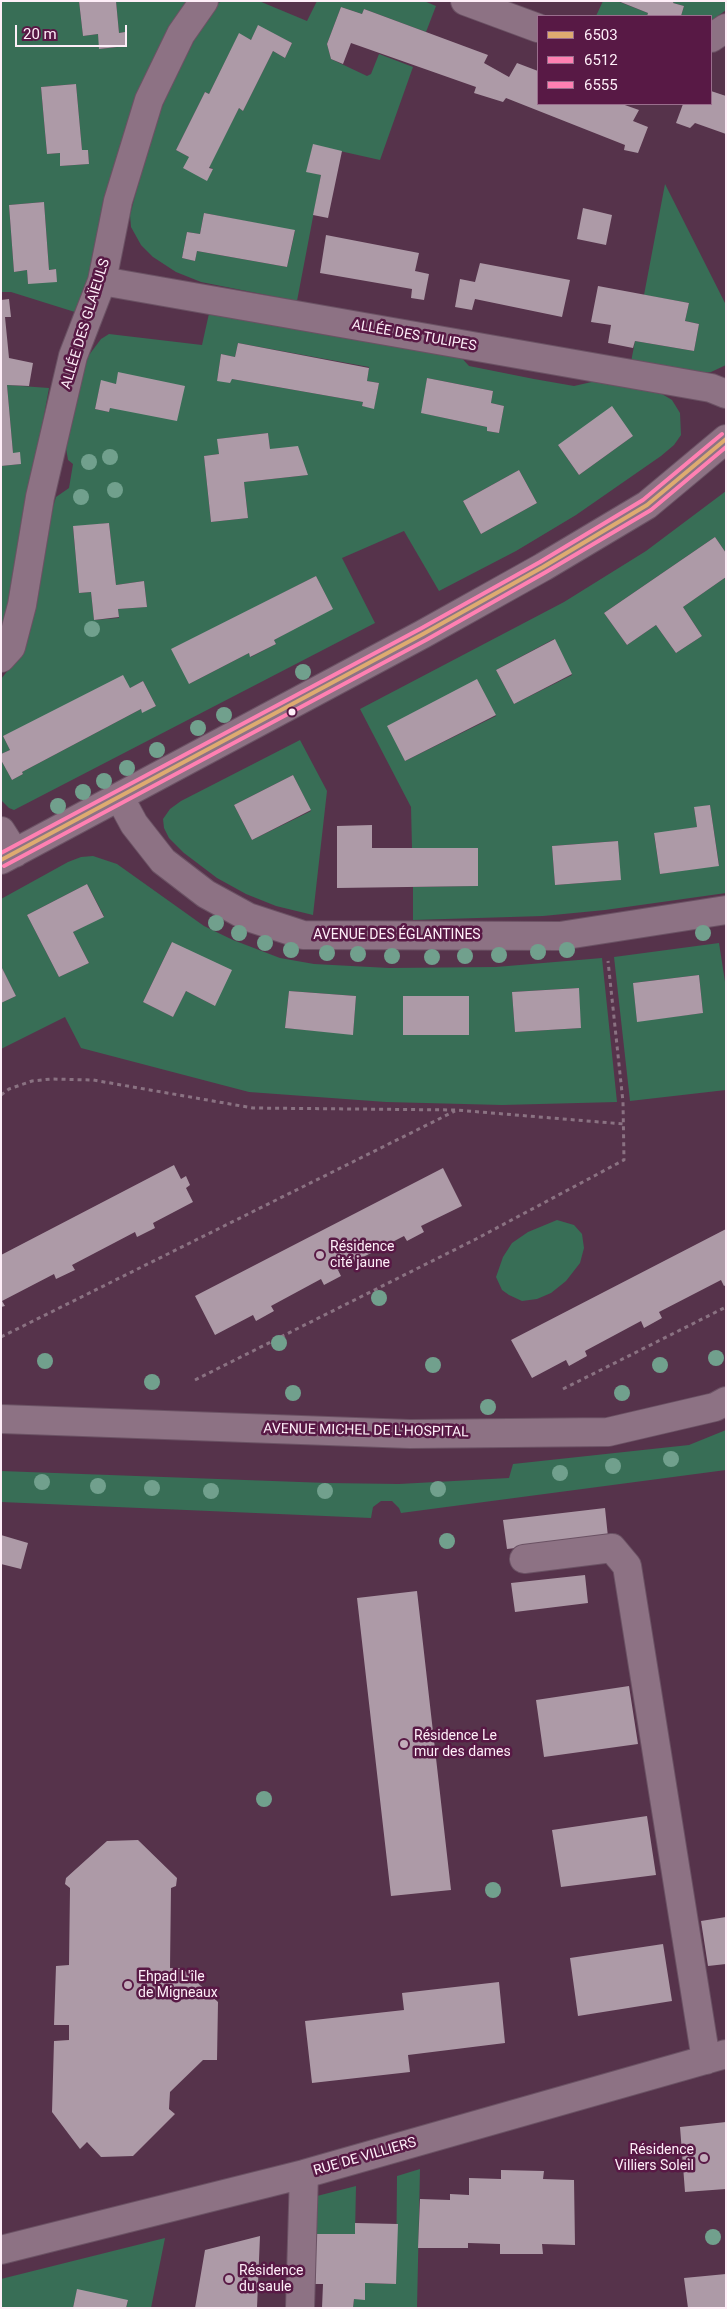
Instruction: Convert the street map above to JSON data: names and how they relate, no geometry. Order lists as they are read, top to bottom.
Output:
{
  "streets": {
    "street": [
      "ALLÉE DES GLAÏEULS",
      "ALLÉE DES TULIPES",
      "AVENUE DES ÉGLANTINES",
      "AVENUE MICHEL DE L'HOSPITAL",
      "RUE DE VILLIERS"
    ]
  },
  "crossings": [
    ["ALLÉE DES GLAÏEULS", "ALLÉE DES TULIPES"]
  ],
  "places": [
    "Résidence cité jaune",
    "Résidence Le mur des dames",
    "Ehpad L'île de Migneaux",
    "Résidence Villiers Soleil",
    "Résidence du saule"
  ],
  "lines": ["transit line 6555", "transit line 6503", "transit line 6512"],
  "legend": ["6503", "6512", "6555"],
  "scale_bar": "20 m"
}
